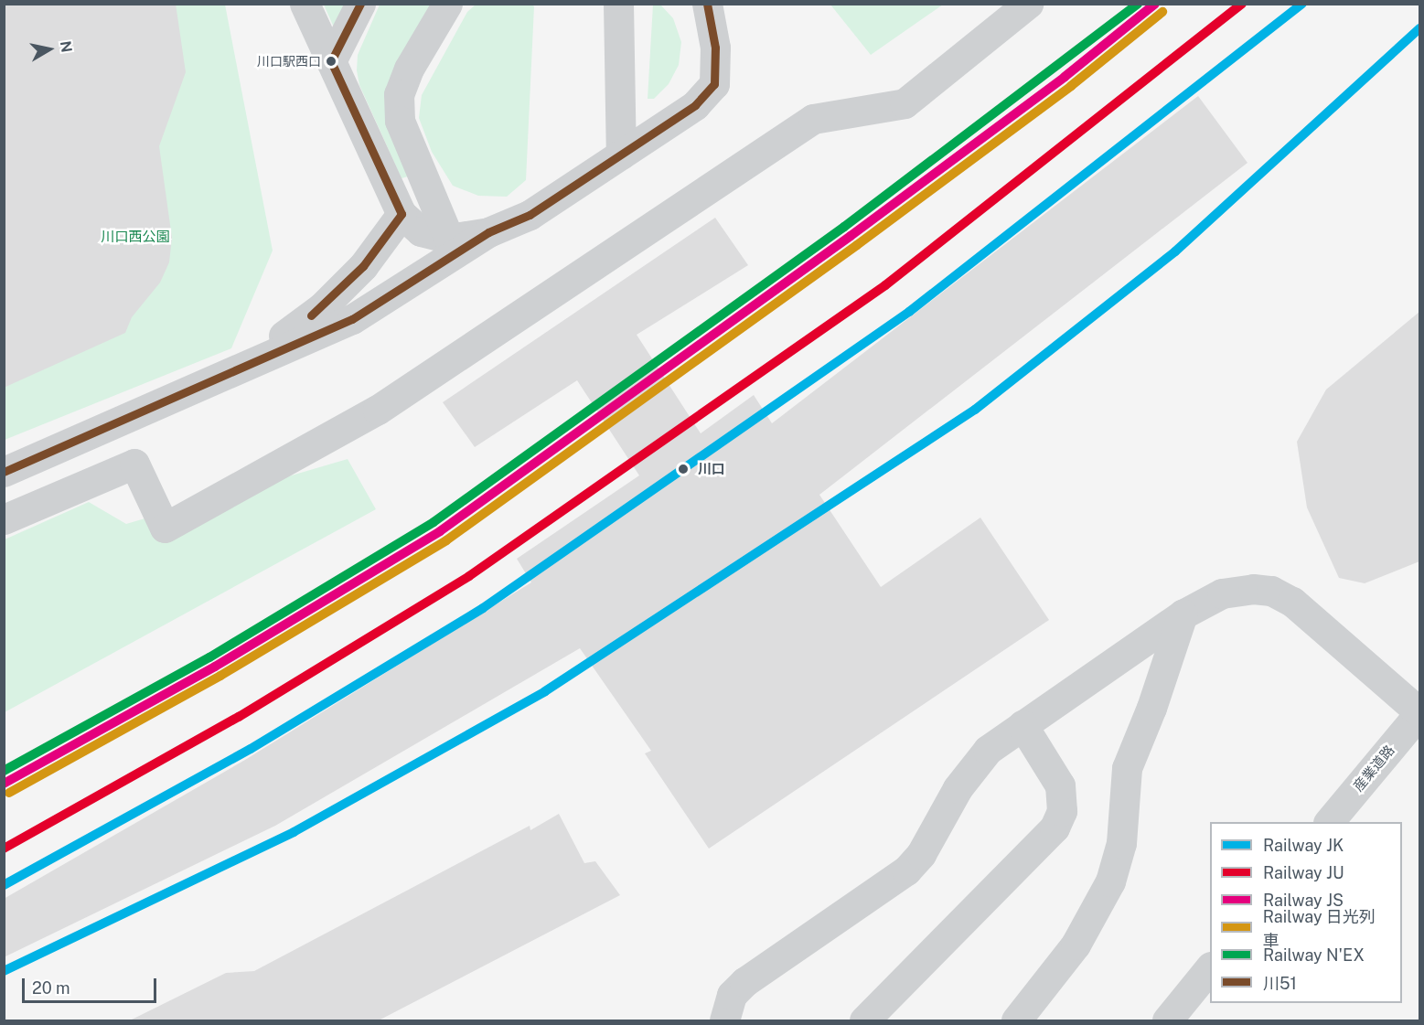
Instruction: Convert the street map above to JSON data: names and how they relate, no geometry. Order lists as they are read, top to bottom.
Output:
{
  "streets": {
    "street": ["産業道路"]
  },
  "parks": ["川口西公園"],
  "places": ["川口駅西口", "川口"],
  "lines": [
    "rail line JK",
    "rail line JU",
    "rail line JS",
    "rail line N'EX",
    "transit line 川51",
    "rail line 日光列車"
  ],
  "legend": [
    "Railway JK",
    "Railway JU",
    "Railway JS",
    "Railway 日光列車",
    "Railway N'EX",
    "川51"
  ],
  "scale_bar": "20 m",
  "north": "right"
}
